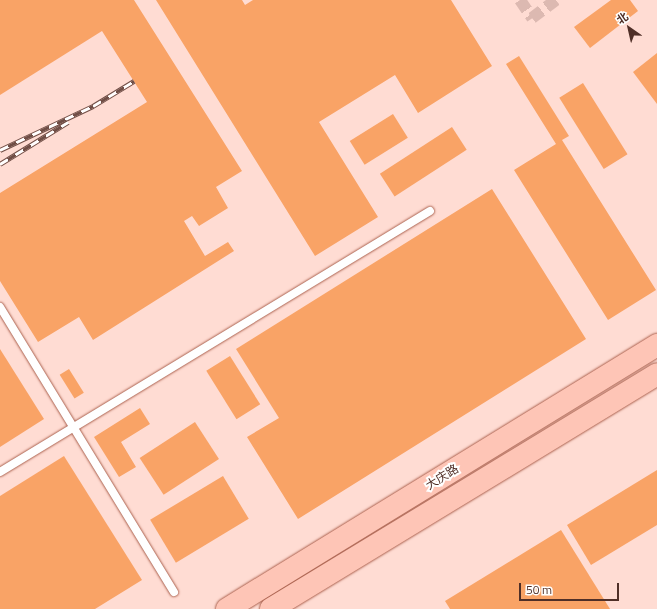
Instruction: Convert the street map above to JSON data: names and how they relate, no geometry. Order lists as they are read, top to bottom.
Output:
{
  "streets": {
    "main road": ["大庆路"]
  },
  "scale_bar": "50 m",
  "north": "top left"
}
